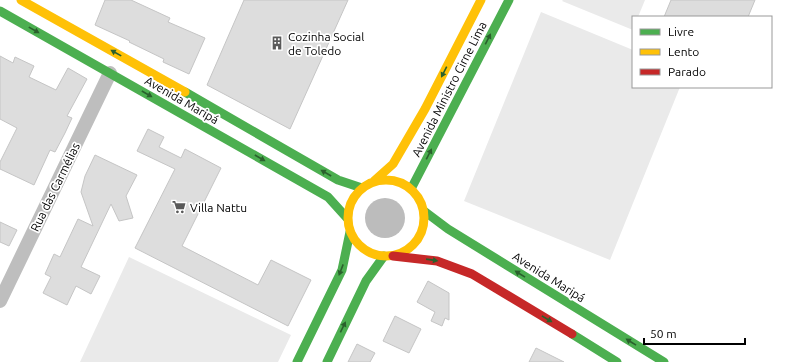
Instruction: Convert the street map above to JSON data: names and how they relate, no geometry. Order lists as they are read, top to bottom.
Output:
{
  "streets": {
    "main road": ["Avenida Ministro Cirne Lima", "Avenida Maripá"],
    "street": ["Rua das Carmélias"]
  },
  "crossings": [
    ["Avenida Ministro Cirne Lima", "Avenida Maripá"],
    ["Avenida Maripá", "Rua das Carmélias"]
  ],
  "places": {
    "building": ["Cozinha Social de Toledo"],
    "supermarket": ["Villa Nattu"]
  },
  "legend": ["Livre", "Lento", "Parado"],
  "scale_bar": "50 m"
}
